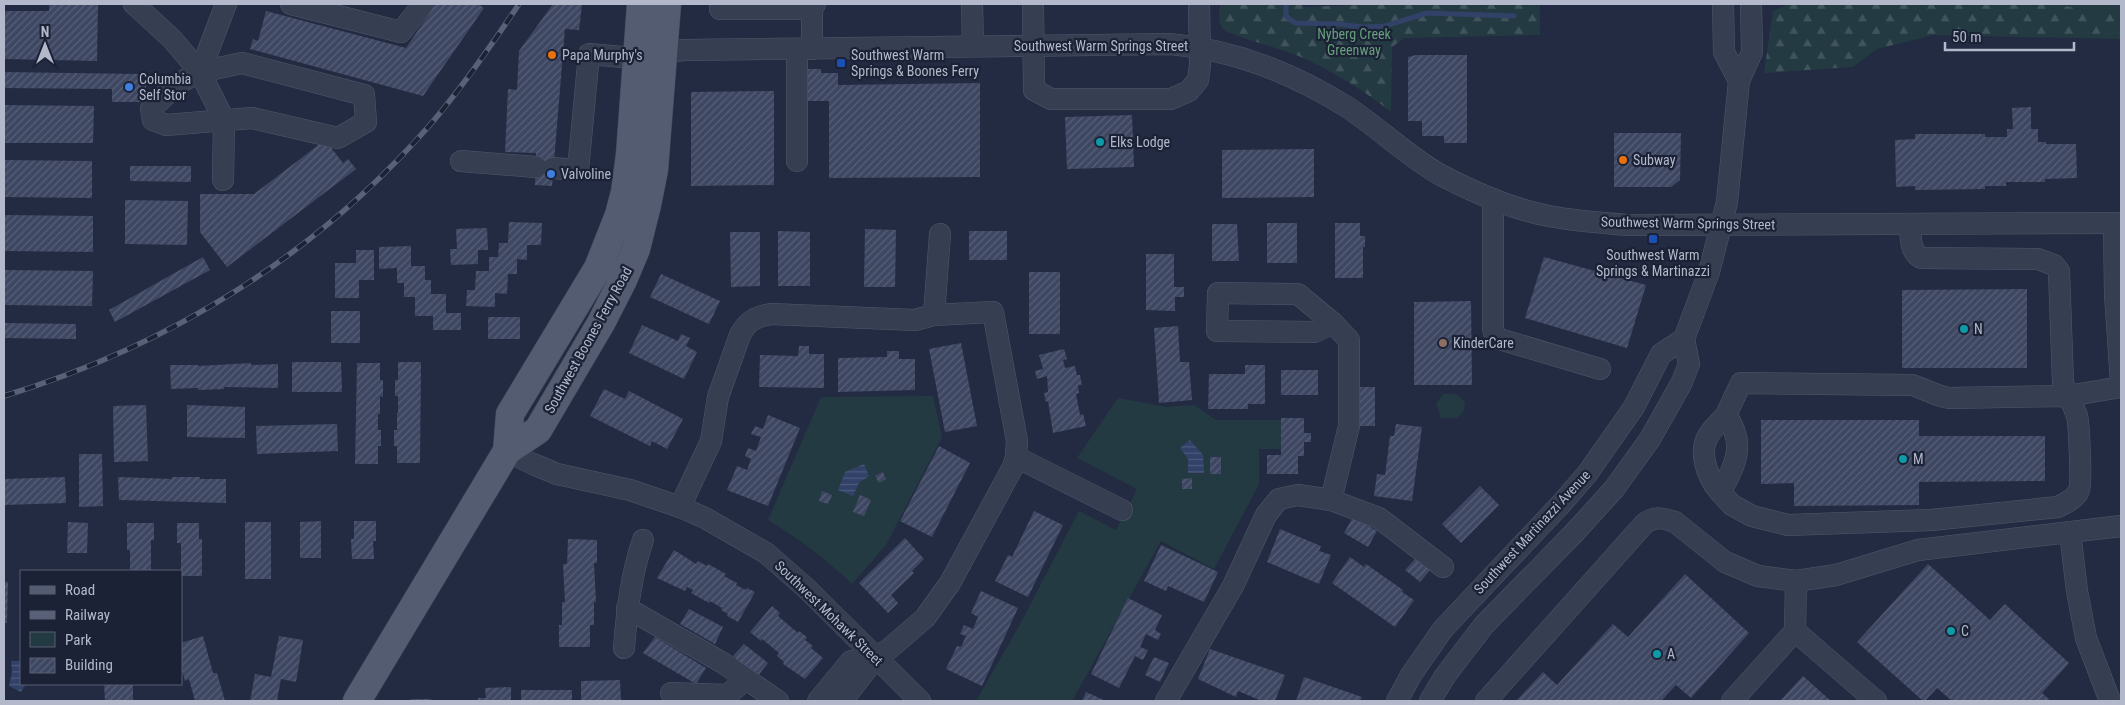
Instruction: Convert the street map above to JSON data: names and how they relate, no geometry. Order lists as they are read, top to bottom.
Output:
{
  "streets": {
    "main road": ["Southwest Boones Ferry Road"],
    "street": ["Southwest Warm Springs Street", "Southwest Martinazzi Avenue", "Southwest Mohawk Street"]
  },
  "crossings": [
    ["Southwest Warm Springs Street", "Southwest Boones Ferry Road"],
    ["Southwest Boones Ferry Road", "Southwest Mohawk Street"]
  ],
  "parks": ["Nyberg Creek Greenway"],
  "places": {
    "other": [
      "Papa Murphy's",
      "Columbia Self Stor",
      "Elks Lodge",
      "Subway",
      "Valvoline",
      "N",
      "KinderCare",
      "M",
      "C",
      "A"
    ],
    "transit": ["Southwest Warm Springs & Boones Ferry", "Southwest Warm Springs & Martinazzi"]
  },
  "legend": [
    "Road",
    "Railway",
    "Park",
    "Building"
  ],
  "scale_bar": "50 m",
  "north": "top"
}
